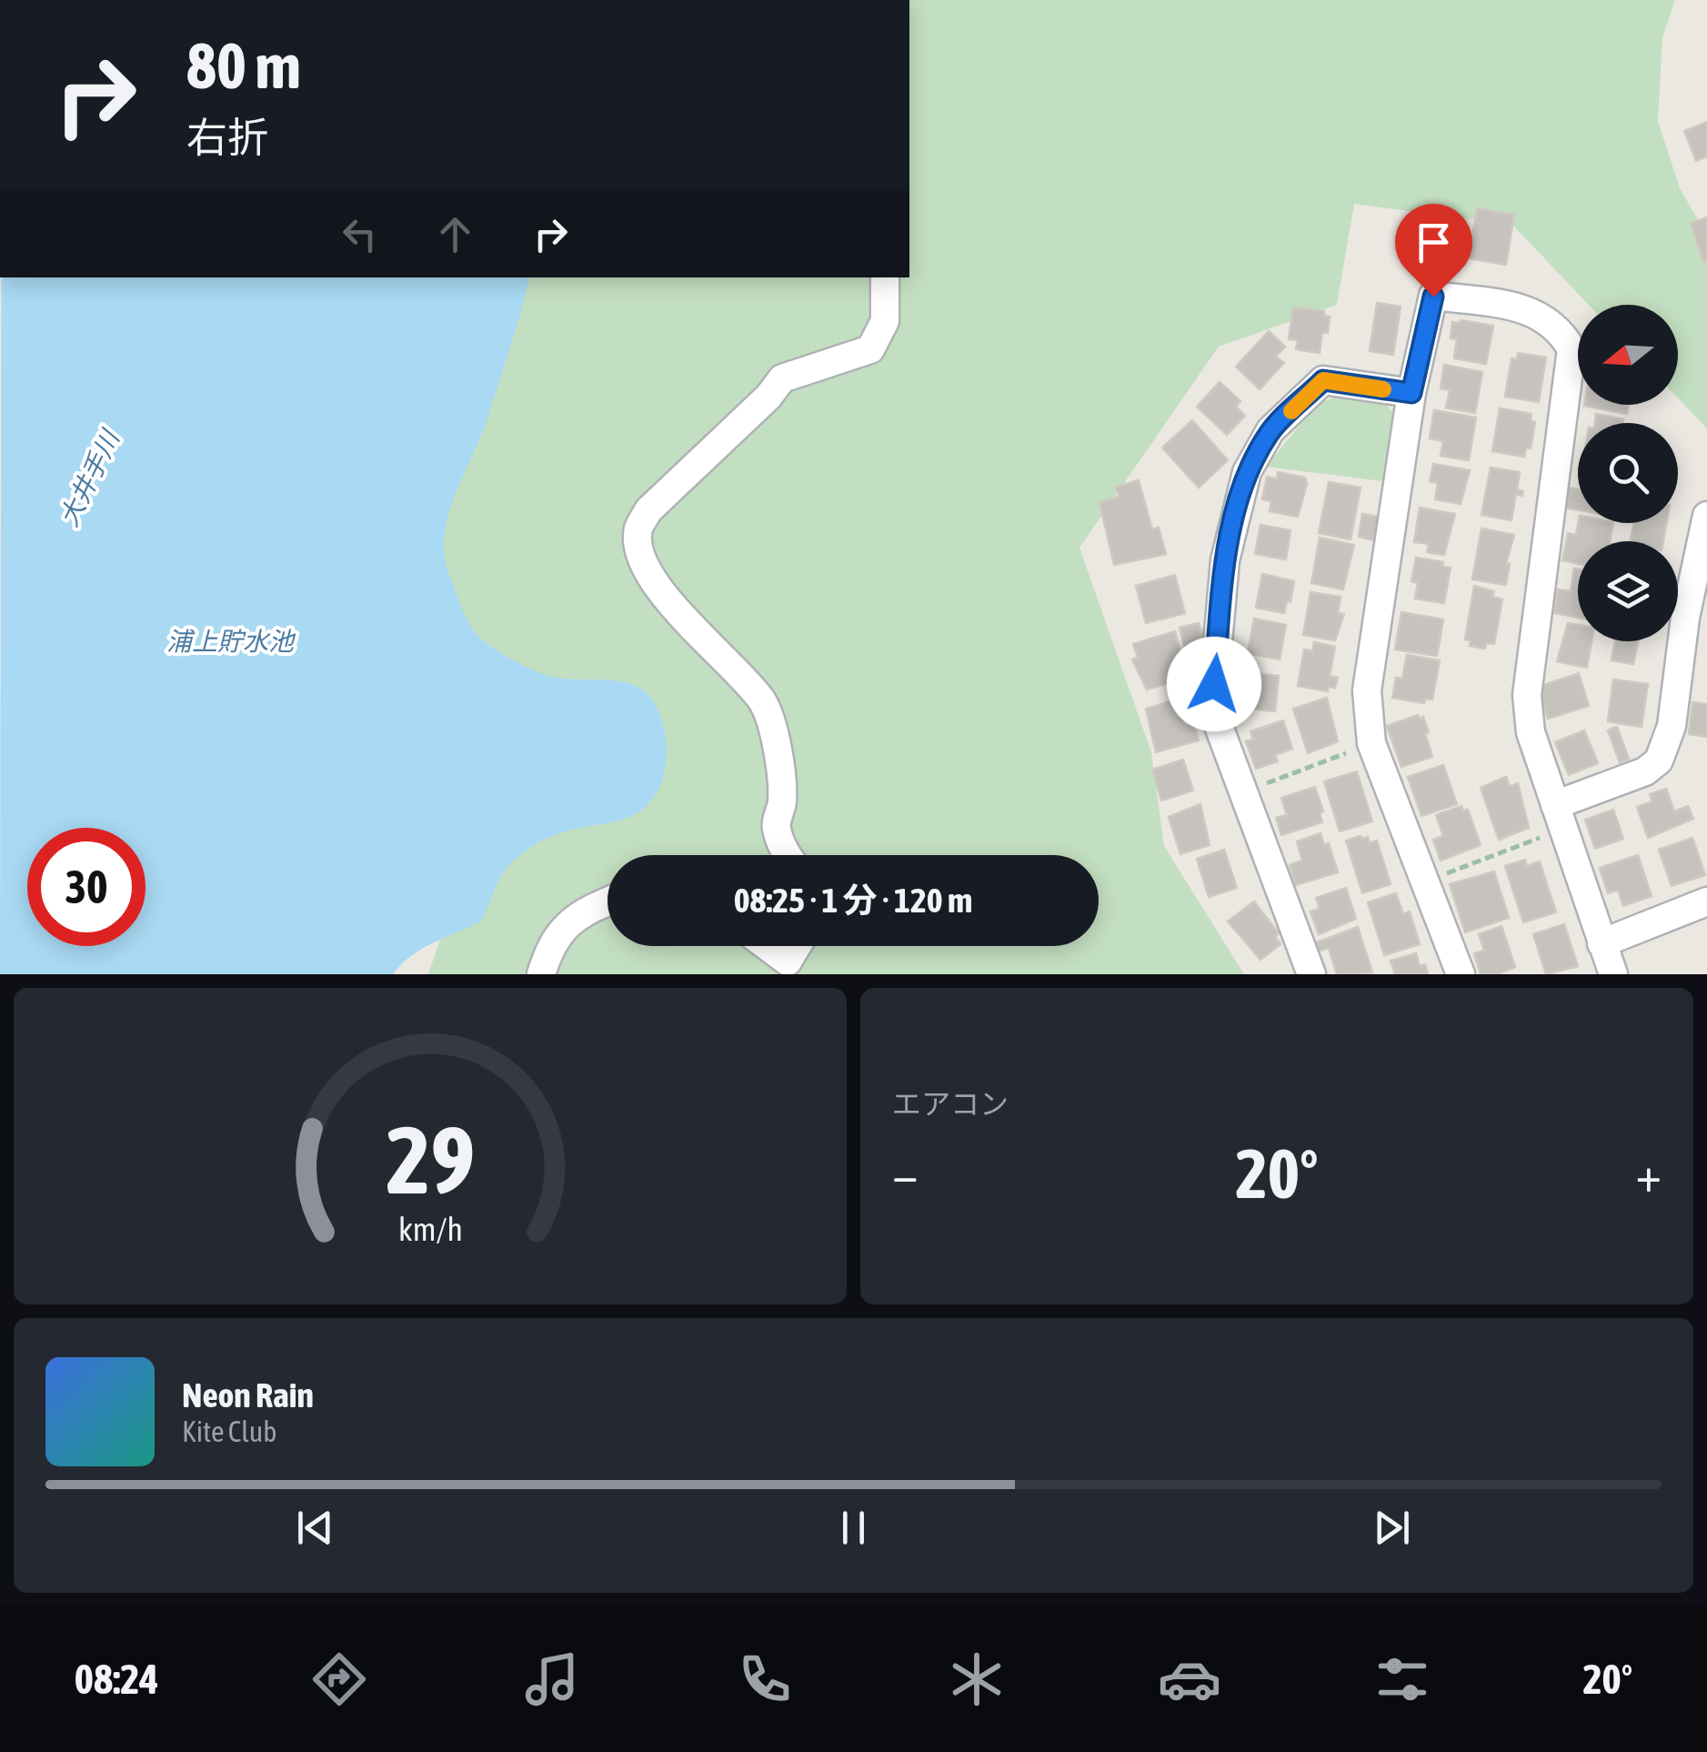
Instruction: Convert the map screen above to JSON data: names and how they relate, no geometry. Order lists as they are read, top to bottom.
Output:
{
  "water": ["大井手川", "浦上貯水池"],
  "north": "left",
  "page": {
    "turn": ["80 m", "右折"],
    "limit": "30",
    "trip": "08:25 · 1 分 · 120 m",
    "tile": "エアコン",
    "heat": ["−", "20°", "+"],
    "song": ["Neon Rain", "Kite Club"],
    "tabs": ["08:24", "20°"],
    "gauge": ["29", "km/h"]
  }
}
